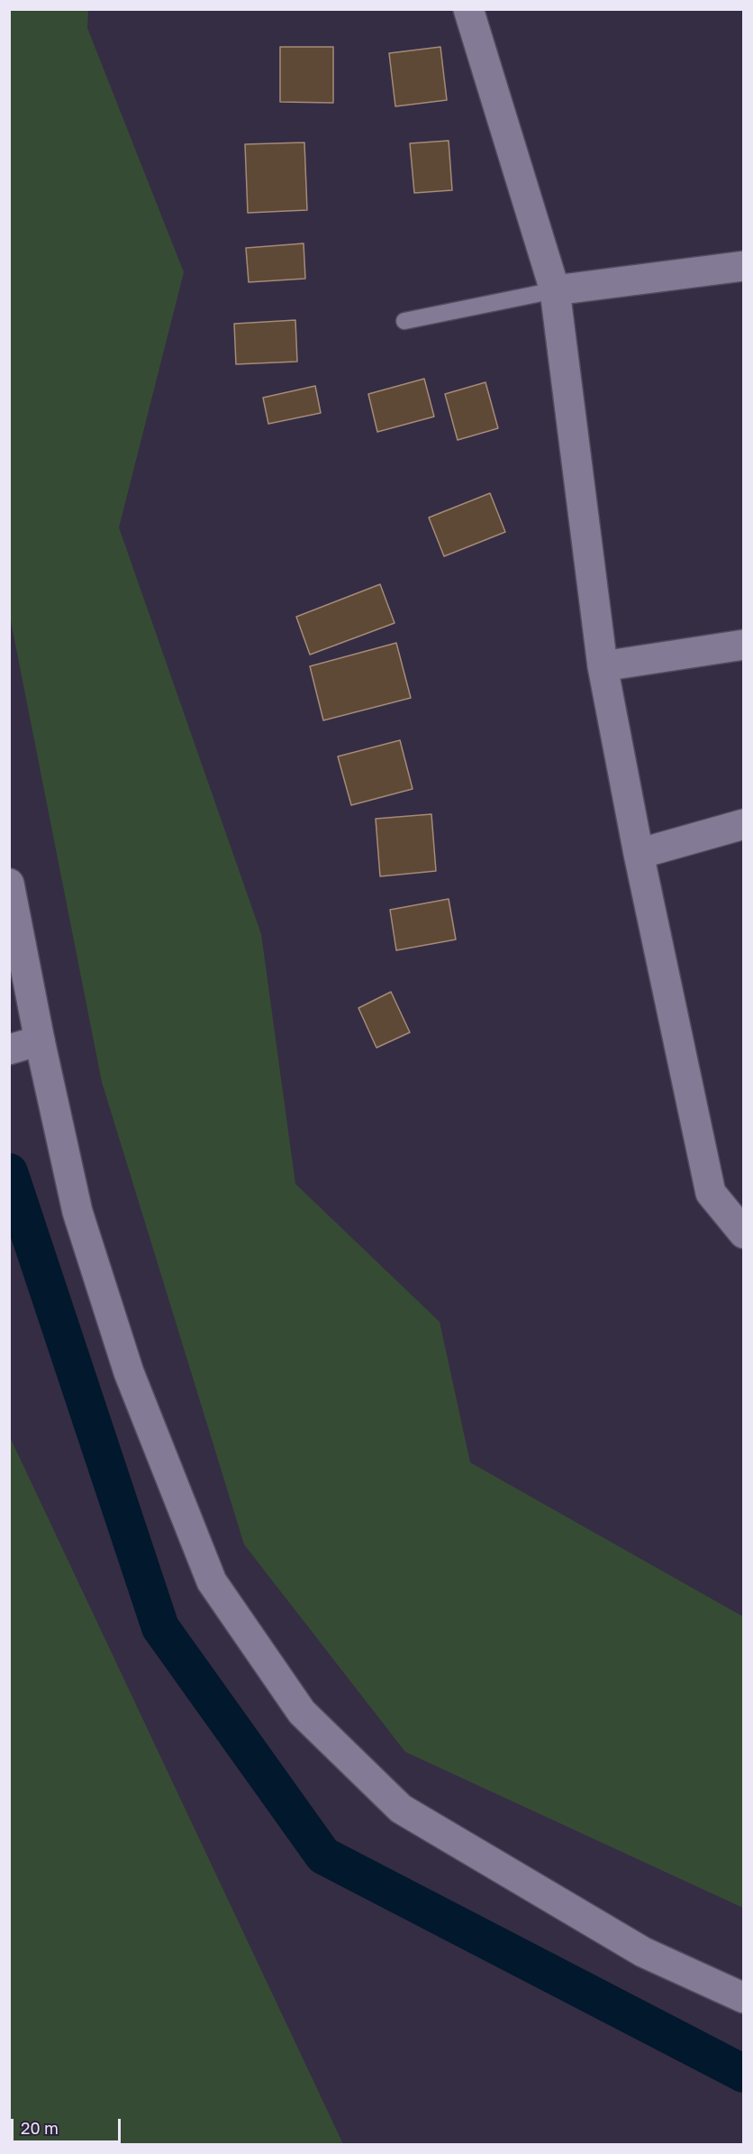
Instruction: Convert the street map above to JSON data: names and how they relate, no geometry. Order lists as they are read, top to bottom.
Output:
{
  "scale_bar": "20 m"
}
